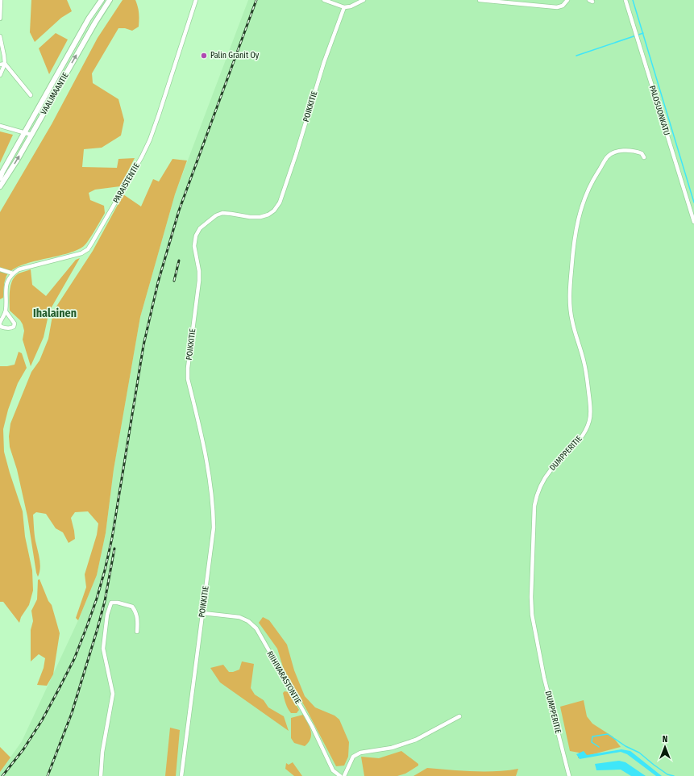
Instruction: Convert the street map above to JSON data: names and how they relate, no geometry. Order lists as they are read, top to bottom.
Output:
{
  "streets": {
    "main road": ["VAALIMAANTIE"],
    "street": [
      "POIKKITIE",
      "PALOSUONKATU",
      "PARAISTENTIE",
      "DUMPPERITIE",
      "RIIHIVARASTONTIE"
    ]
  },
  "crossings": [
    ["POIKKITIE", "RIIHIVARASTONTIE"]
  ],
  "districts": ["Ihalainen"],
  "places": ["Palin Granit Oy"],
  "north": "top"
}
